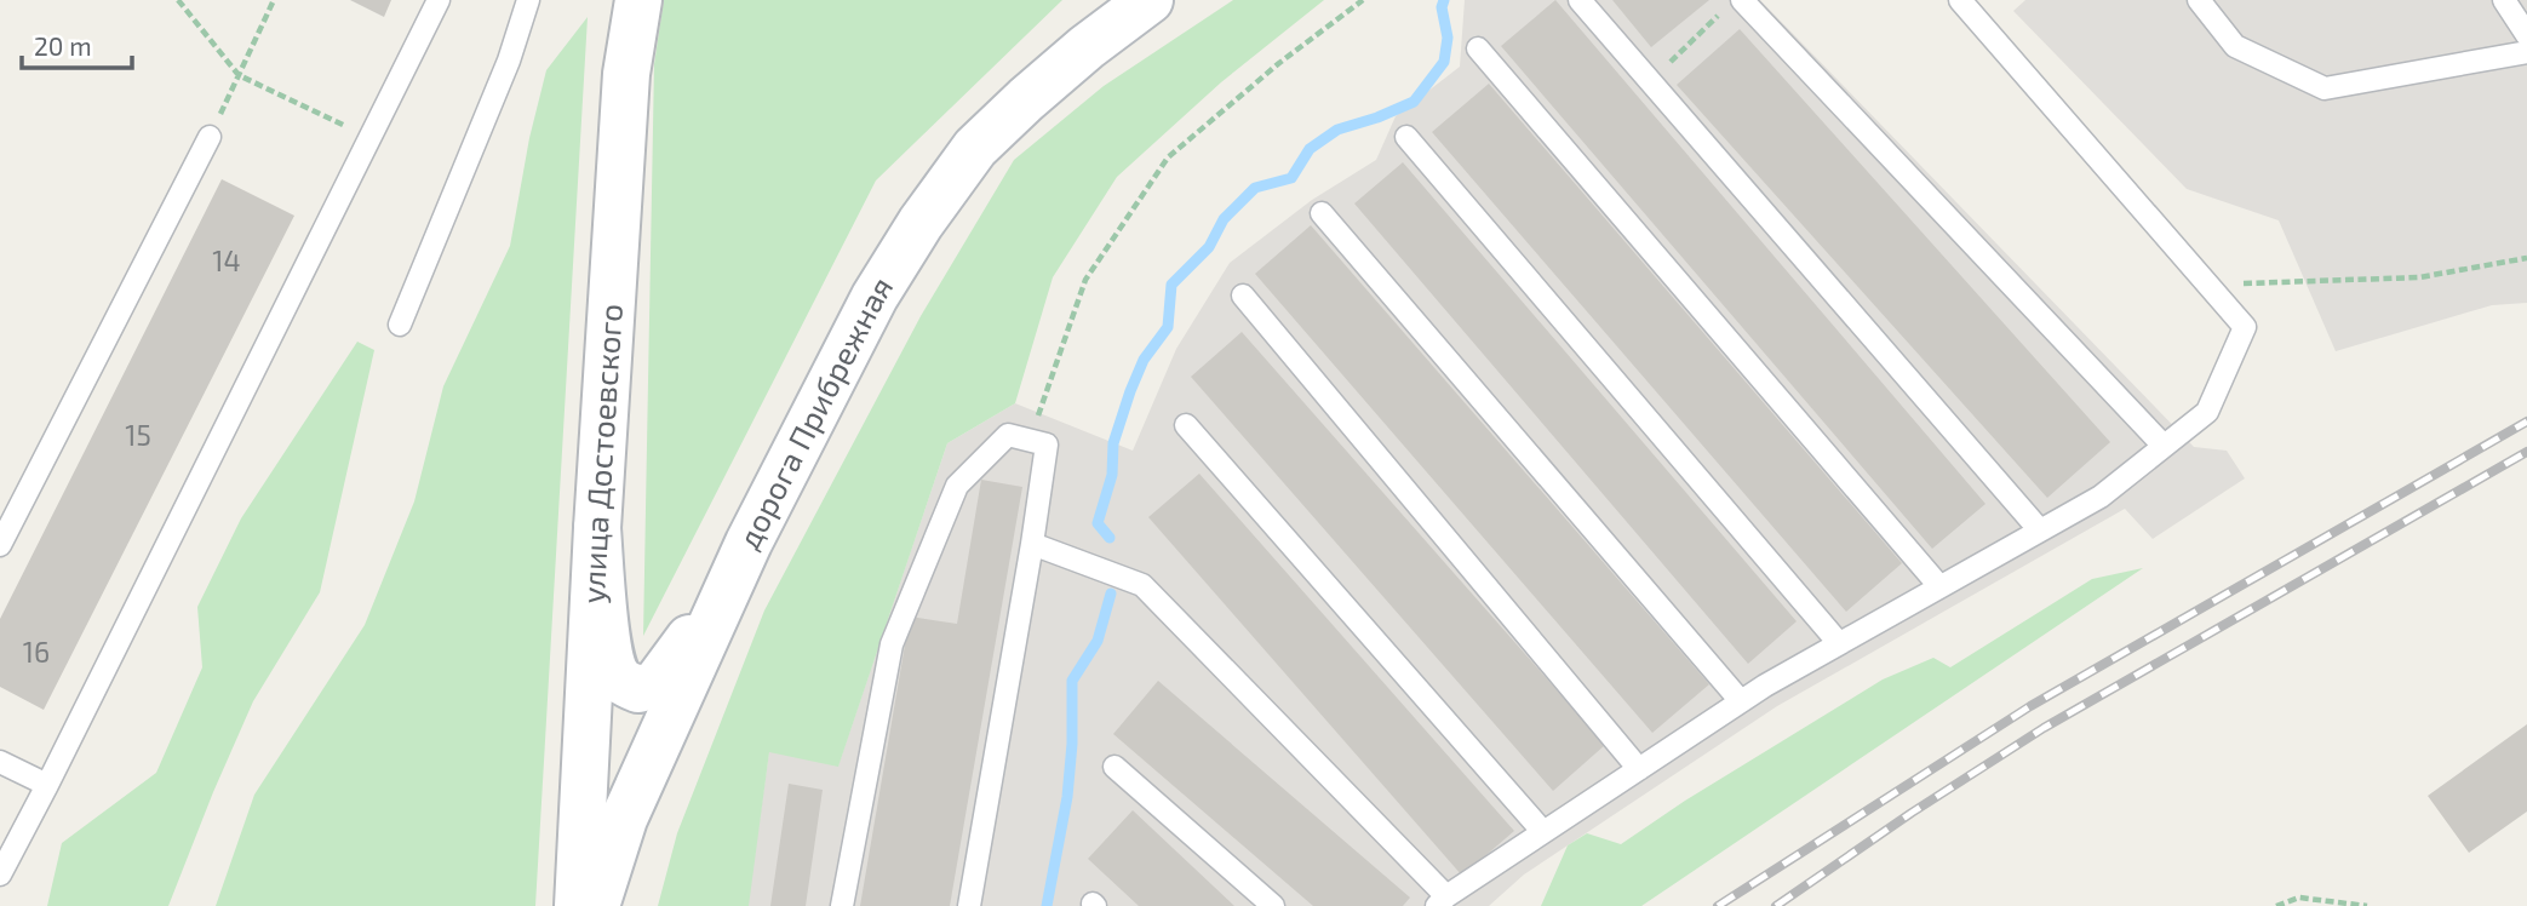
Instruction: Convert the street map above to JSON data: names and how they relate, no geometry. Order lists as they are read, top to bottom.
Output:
{
  "streets": {
    "main road": ["дорога Прибрежная", "улица Достоевского"]
  },
  "house_numbers": ["14", "15", "16"],
  "scale_bar": "20 m"
}
